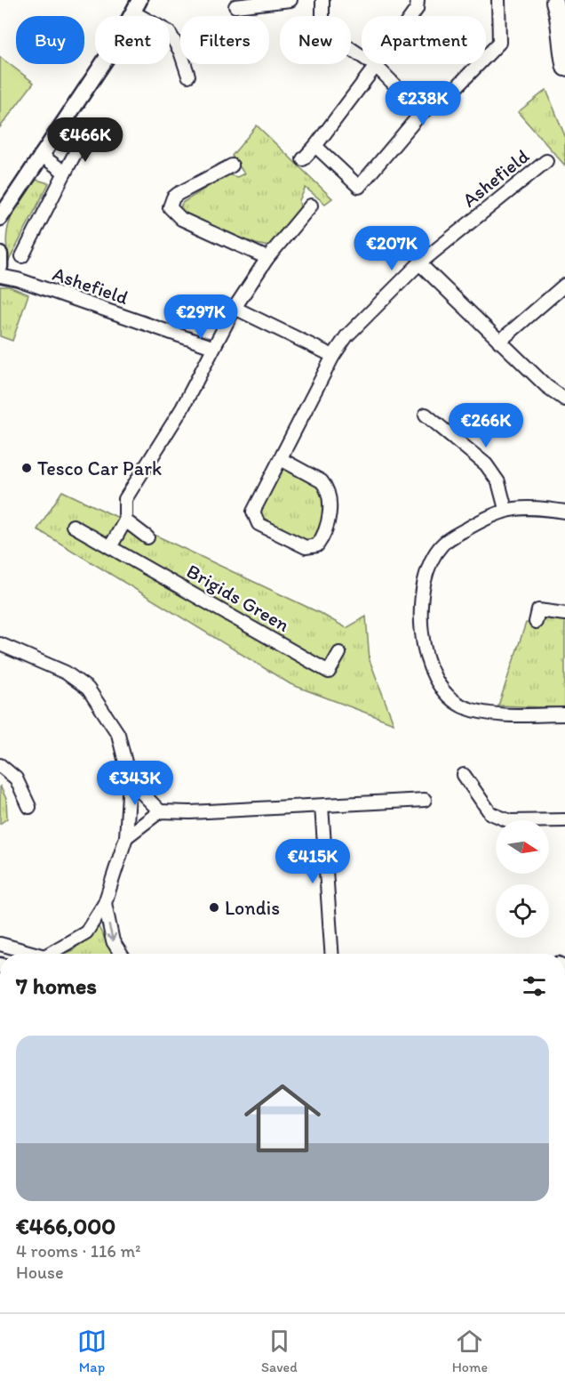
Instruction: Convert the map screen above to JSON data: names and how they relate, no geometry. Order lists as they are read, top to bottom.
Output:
{
  "streets": {
    "street": ["Ashefield", "Brigids Green"]
  },
  "places": ["Tesco Car Park", "Londis"],
  "north": "right",
  "page": {
    "chip": [
      "Buy",
      "Rent",
      "Filters",
      "New",
      "Apartment"
    ],
    "price": [
      "€238K",
      "€466K",
      "€207K",
      "€297K",
      "€266K",
      "€343K",
      "€415K"
    ],
    "heading": "7 homes",
    "list": [
      {
        "name": "€466,000",
        "note": "4 rooms · 116 m² · House"
      }
    ],
    "tabs": ["Map", "Saved", "Home"]
  }
}
